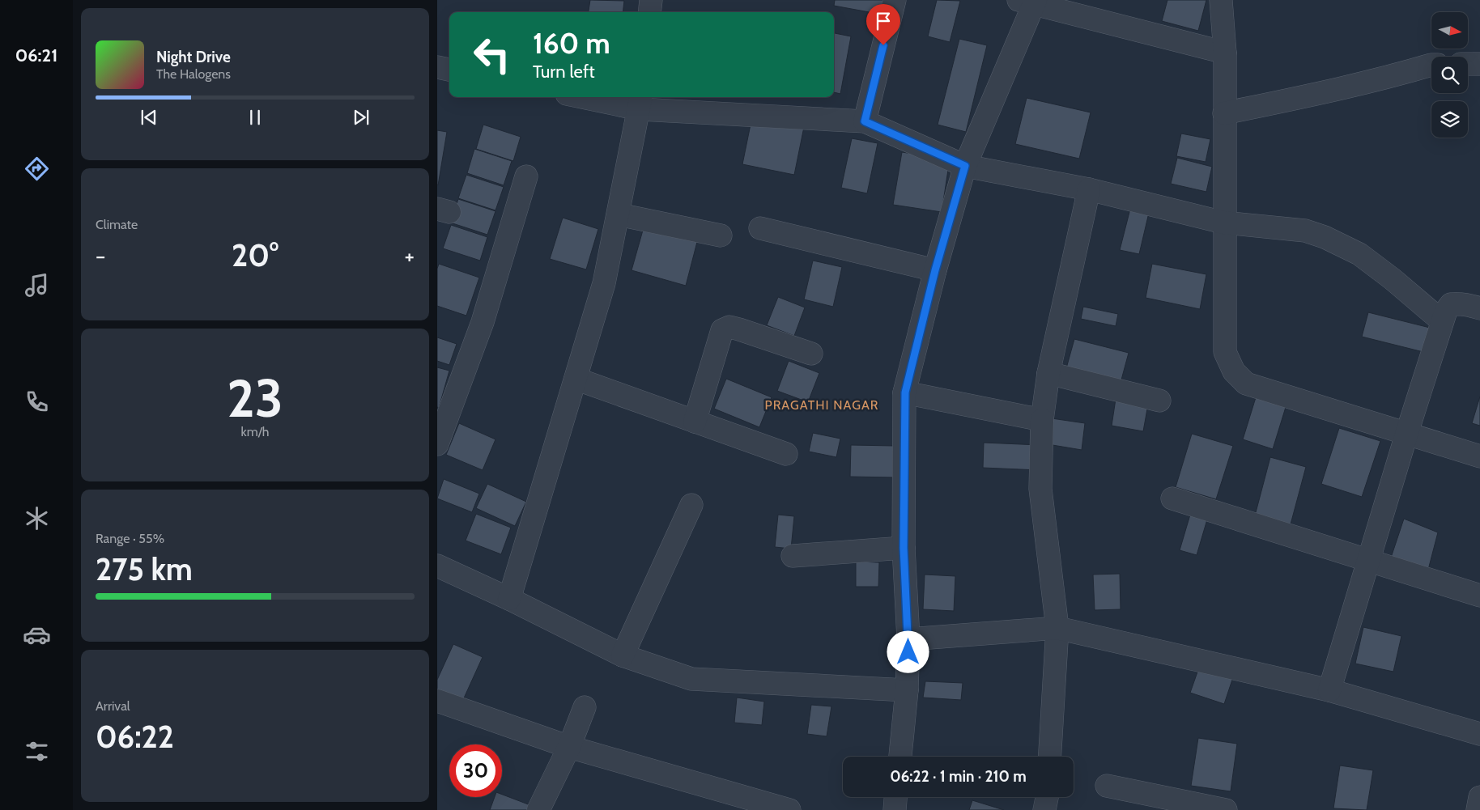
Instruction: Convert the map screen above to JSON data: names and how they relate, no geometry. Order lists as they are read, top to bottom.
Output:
{
  "districts": ["PRAGATHI NAGAR"],
  "north": "right",
  "page": {
    "tabs": "06:21",
    "turn": ["160 m", "Turn left"],
    "song": ["Night Drive", "The Halogens"],
    "tile": [
      "Climate",
      ["23", "km/h"],
      ["Range · 55%", "275 km"],
      ["Arrival", "06:22"]
    ],
    "heat": ["−", "20°", "+"],
    "limit": "30",
    "trip": "06:22 · 1 min · 210 m"
  }
}
